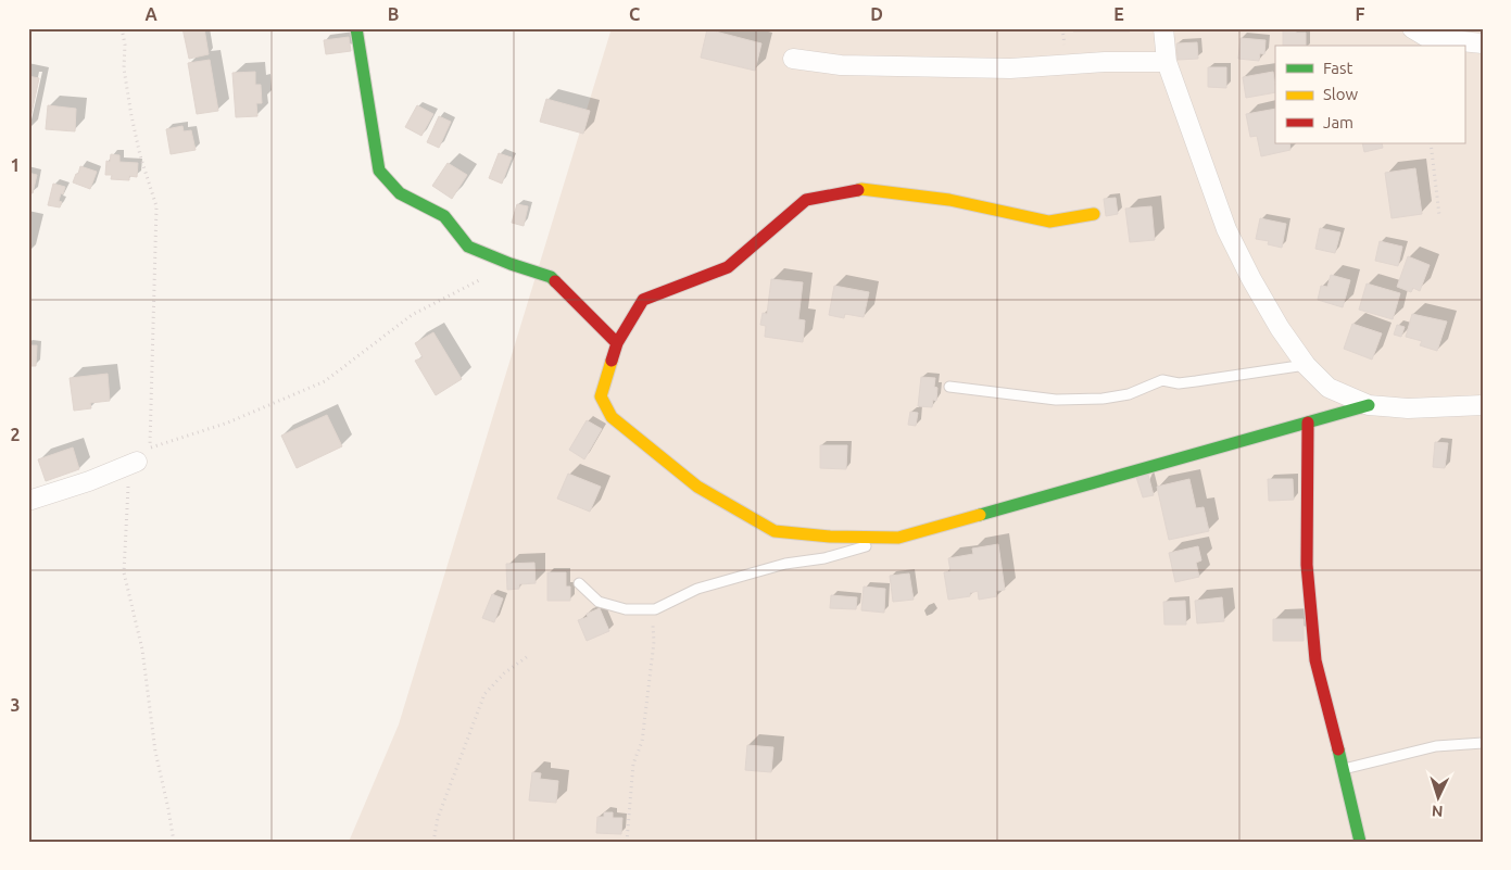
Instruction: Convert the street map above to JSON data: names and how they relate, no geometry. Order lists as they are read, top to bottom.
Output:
{
  "legend": ["Fast", "Slow", "Jam"],
  "north": "bottom",
  "grid": {
    "columns": [
      "A",
      "B",
      "C",
      "D",
      "E",
      "F"
    ],
    "rows": ["1", "2", "3"]
  }
}
